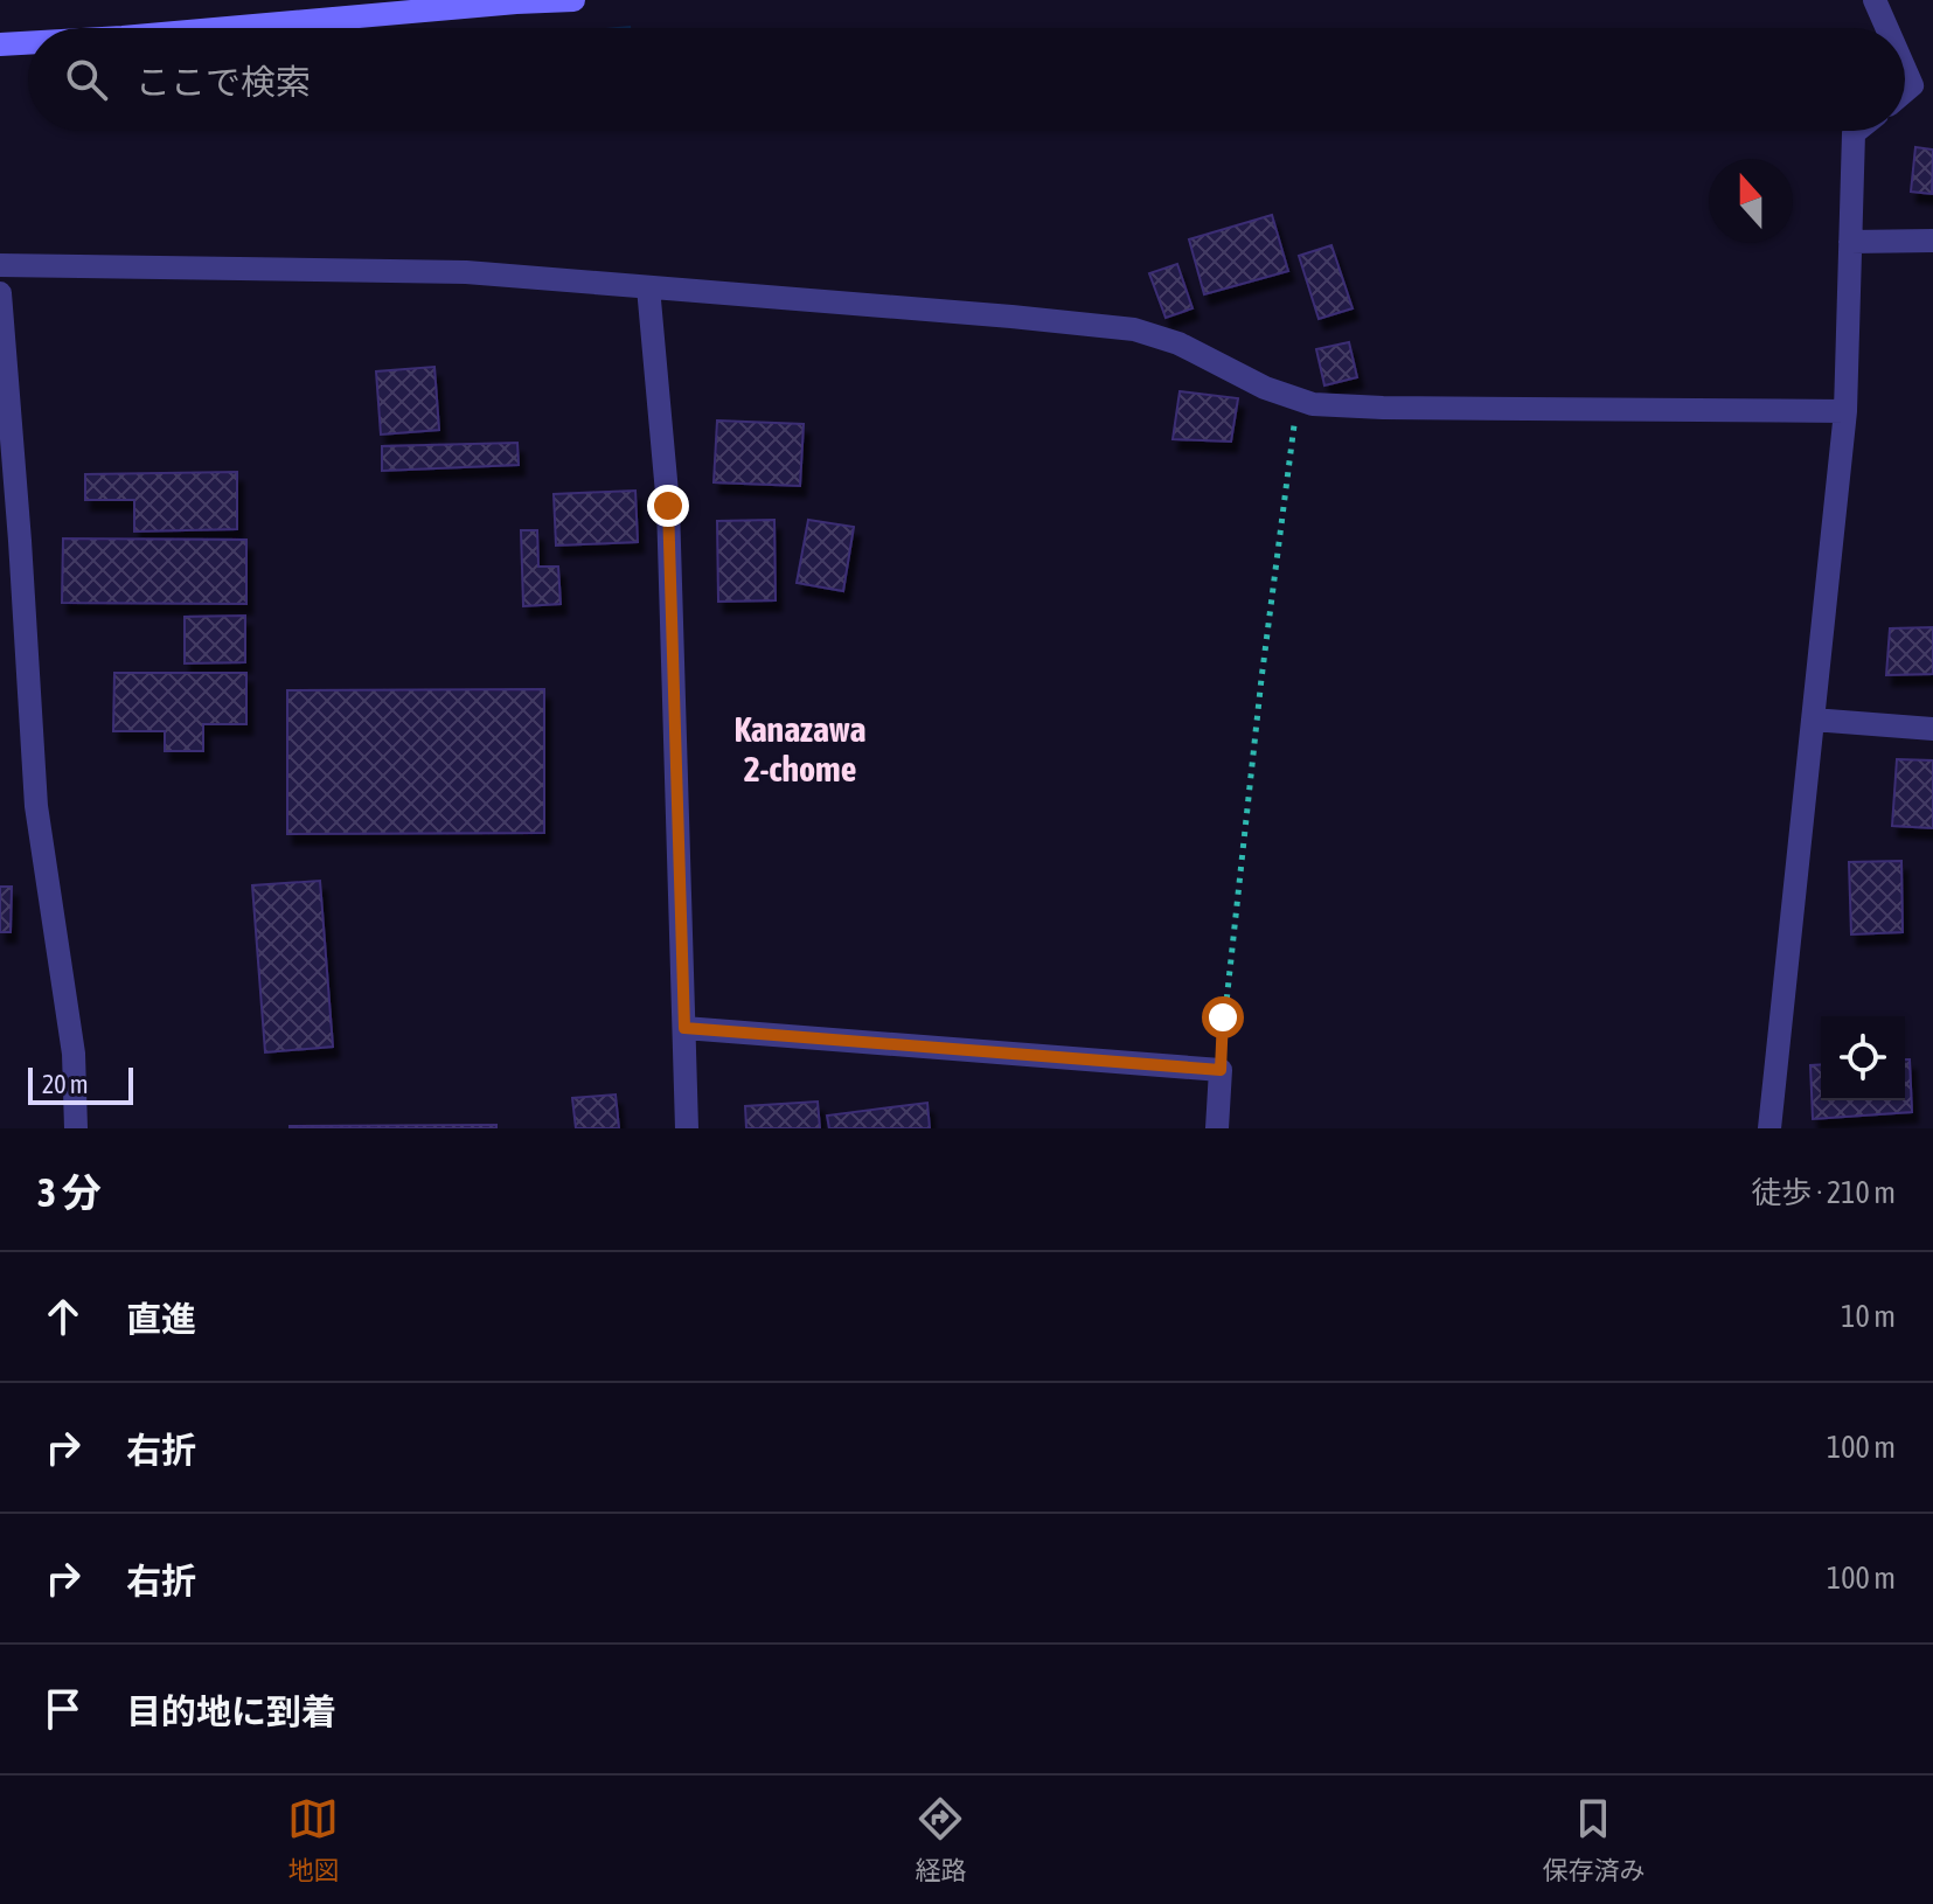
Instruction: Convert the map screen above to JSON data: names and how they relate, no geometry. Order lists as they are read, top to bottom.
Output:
{
  "districts": ["Kanazawa 2-chome"],
  "scale_bar": "20 m",
  "north": "top",
  "page": {
    "search": "ここで検索",
    "scale": "20 m",
    "heading": ["3 分", "徒歩 · 210 m"],
    "list": [
      ["直進", "10 m"],
      ["右折", "100 m"],
      ["右折", "100 m"],
      "目的地に到着"
    ],
    "nav": ["地図", "経路", "保存済み"]
  }
}
